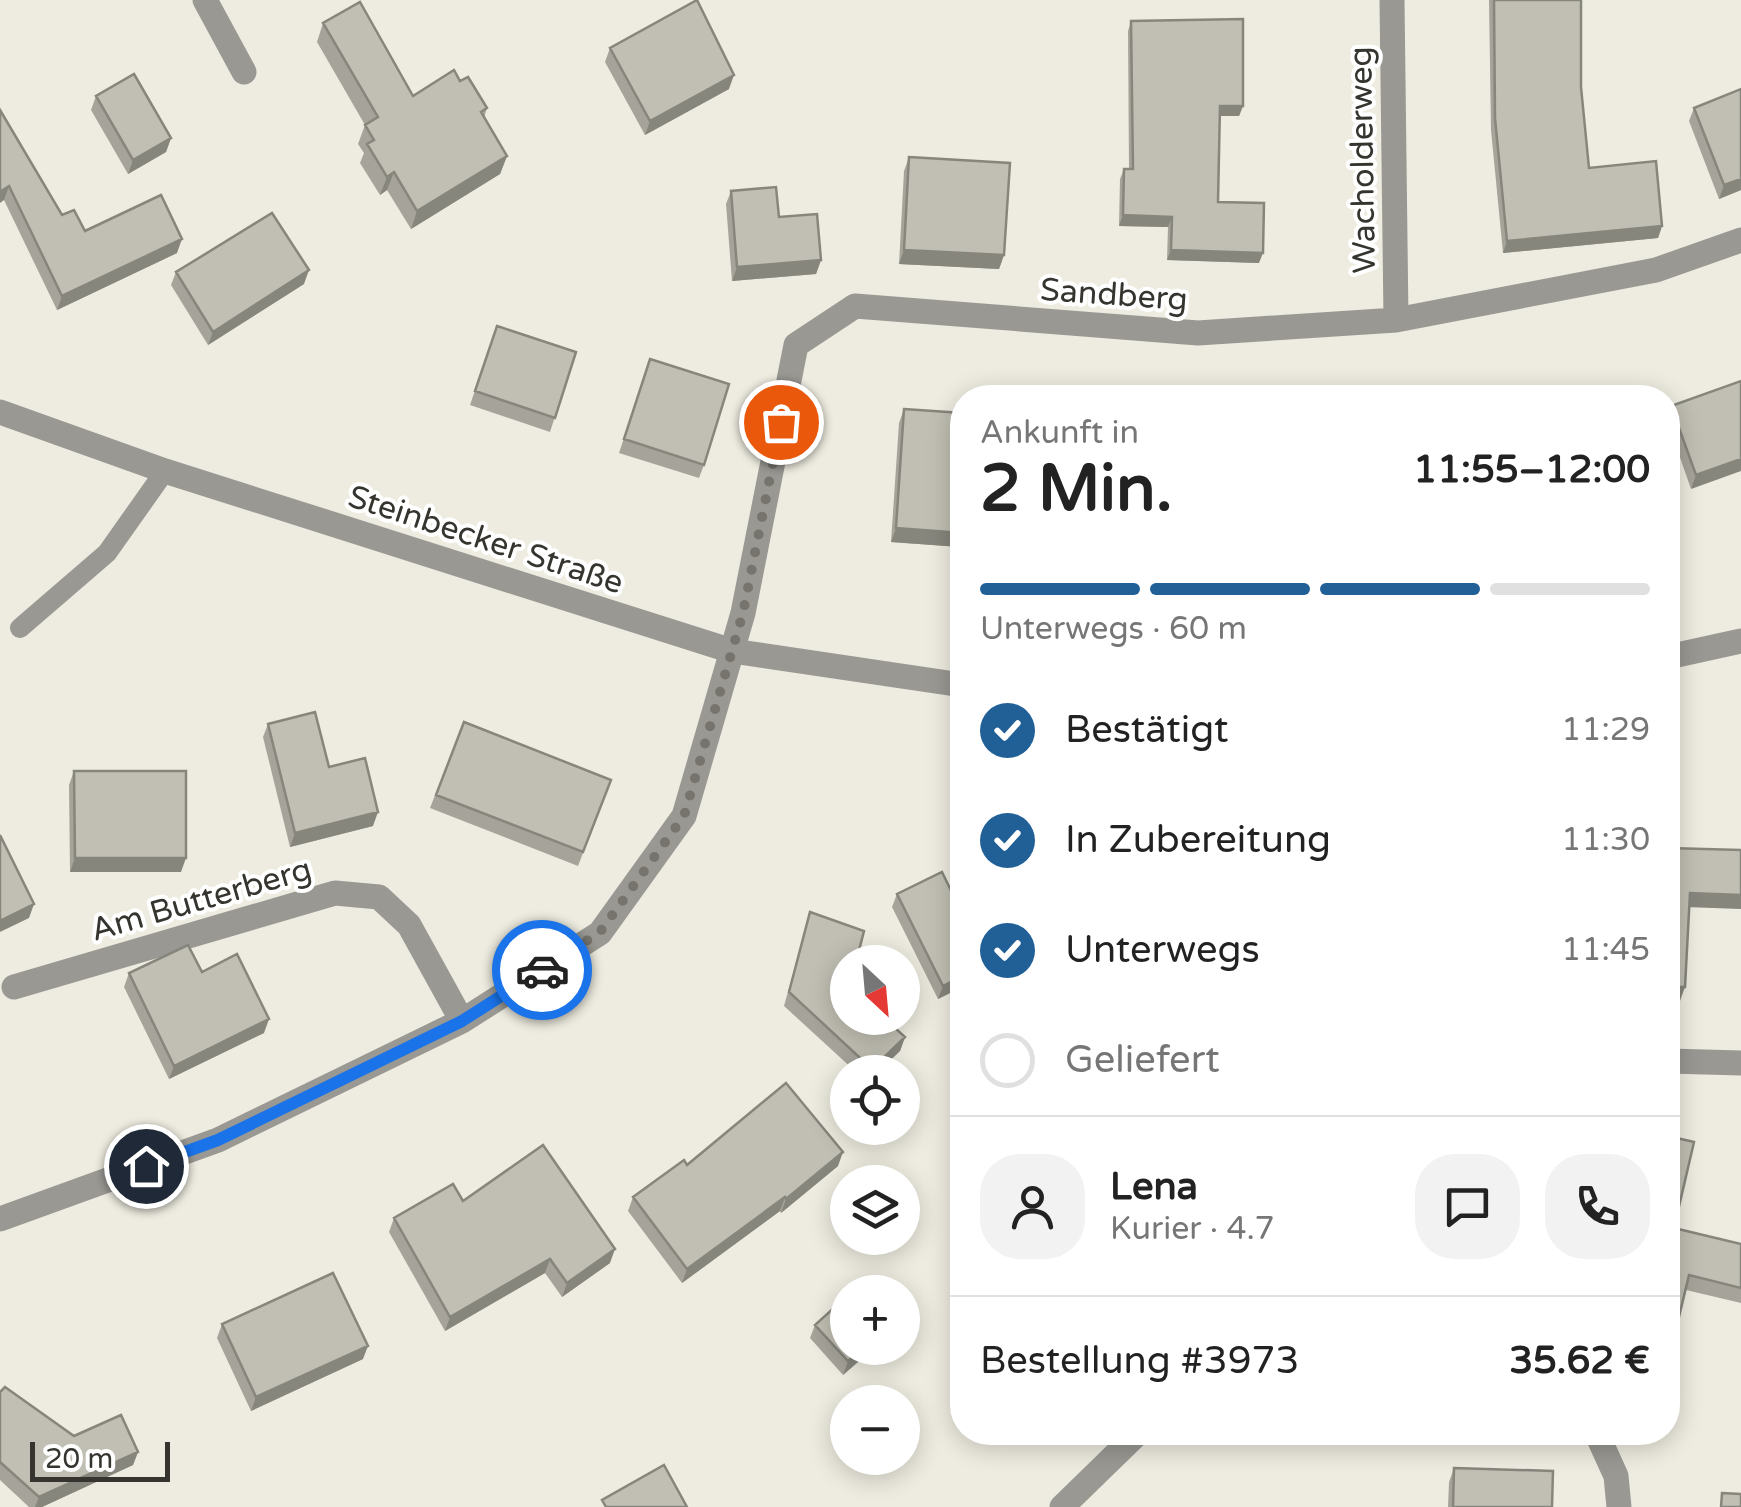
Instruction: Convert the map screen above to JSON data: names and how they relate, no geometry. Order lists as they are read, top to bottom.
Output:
{
  "streets": {
    "street": [
      "Wacholderweg",
      "Sandberg",
      "Steinbecker Straße",
      "Am Butterberg"
    ]
  },
  "crossings": [
    ["Wacholderweg", "Sandberg"],
    ["Sandberg", "Steinbecker Straße"]
  ],
  "scale_bar": "20 m",
  "north": "bottom right",
  "page": {
    "heading": ["2 Min.", "Ankunft in", "11:55–12:00"],
    "panel": [
      "Lena",
      "Kurier · 4.7",
      "Bestellung #3973",
      "35.62 €"
    ],
    "bar": "Unterwegs · 60 m",
    "list": [
      ["Bestätigt", "11:29"],
      ["In Zubereitung", "11:30"],
      ["Unterwegs", "11:45"],
      "Geliefert"
    ],
    "map_buttons": ["+", "−"],
    "scale": "20 m"
  }
}
